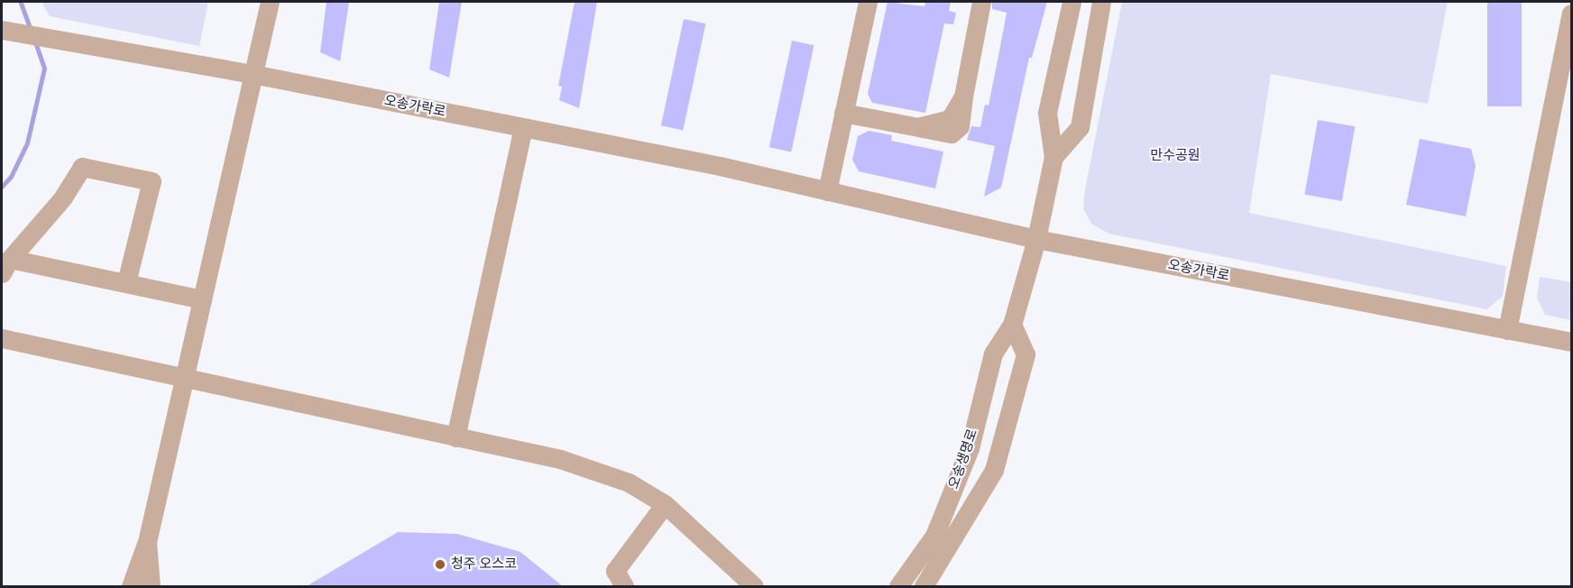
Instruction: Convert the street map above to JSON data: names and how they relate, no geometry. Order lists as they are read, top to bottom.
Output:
{
  "streets": {
    "street": ["오송가락로", "오송생명로"]
  },
  "crossings": [
    ["오송가락로", "오송생명로"]
  ],
  "parks": ["만수공원"],
  "places": ["청주 오스코"]
}
